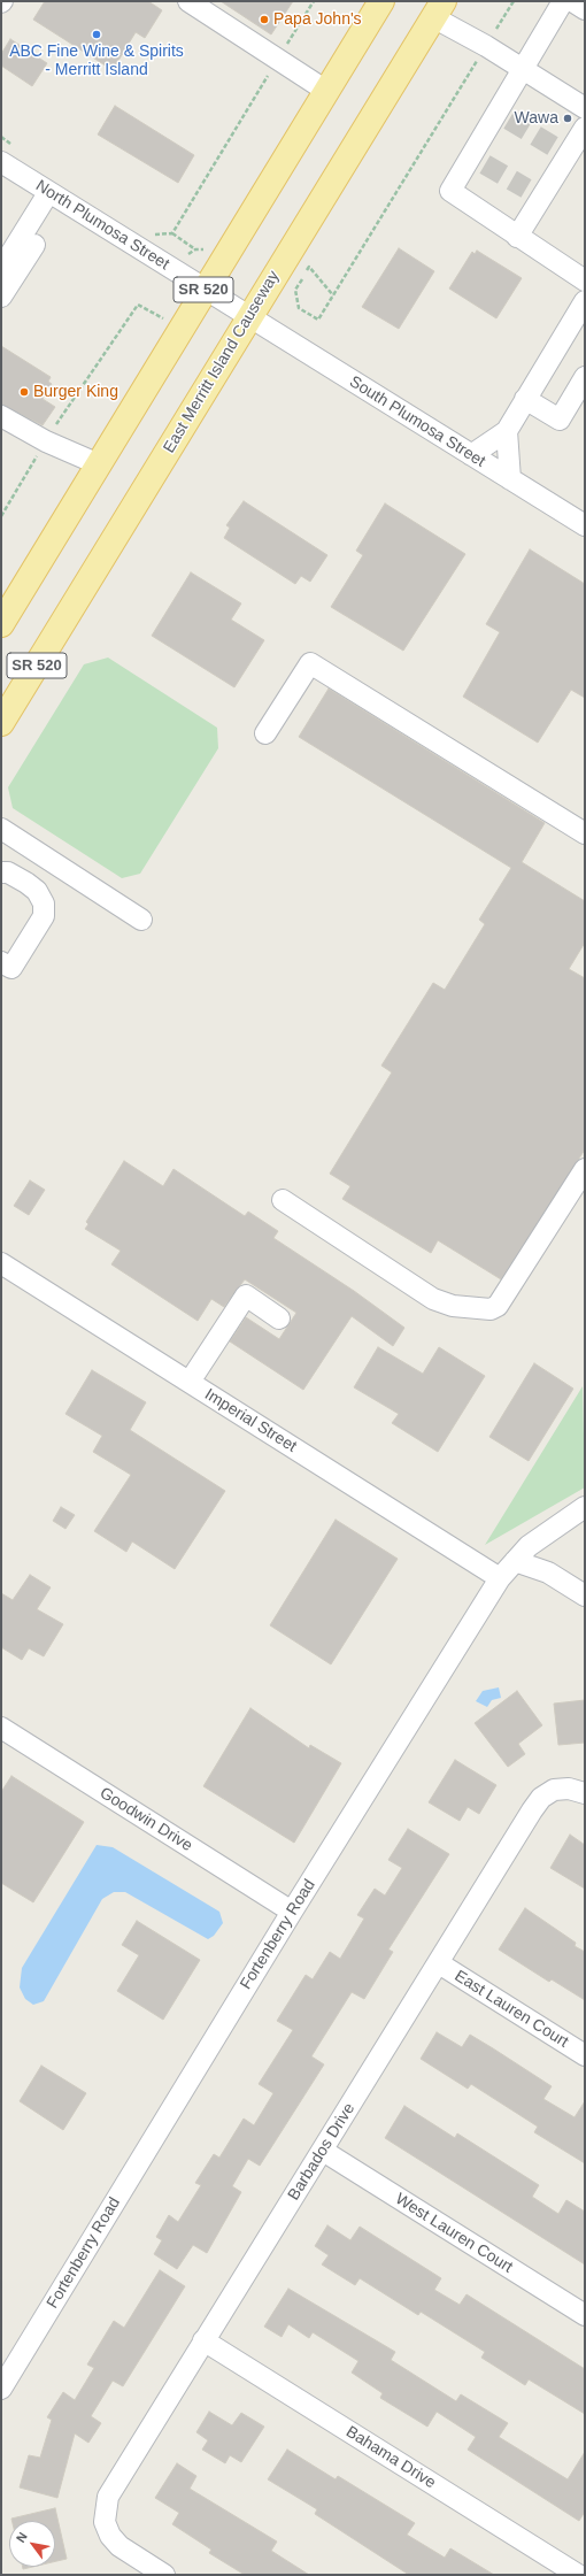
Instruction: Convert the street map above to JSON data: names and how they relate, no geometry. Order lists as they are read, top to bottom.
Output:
{
  "streets": {
    "main road": ["SR 520", "East Merritt Island Causeway"],
    "street": [
      "North Plumosa Street",
      "South Plumosa Street",
      "Imperial Street",
      "Goodwin Drive",
      "Fortenberry Road",
      "East Lauren Court",
      "Barbados Drive",
      "West Lauren Court",
      "Bahama Drive"
    ]
  },
  "crossings": [
    ["North Plumosa Street", "SR 520"],
    ["North Plumosa Street", "East Merritt Island Causeway"],
    ["North Plumosa Street", "South Plumosa Street"],
    ["East Merritt Island Causeway", "South Plumosa Street"],
    ["Imperial Street", "Fortenberry Road"],
    ["Goodwin Drive", "Fortenberry Road"],
    ["East Lauren Court", "Barbados Drive"],
    ["Barbados Drive", "West Lauren Court"],
    ["Barbados Drive", "Bahama Drive"]
  ],
  "places": [
    "Papa John's",
    "ABC Fine Wine & Spirits - Merritt Island",
    "Wawa",
    "Burger King"
  ],
  "north": "top left"
}
